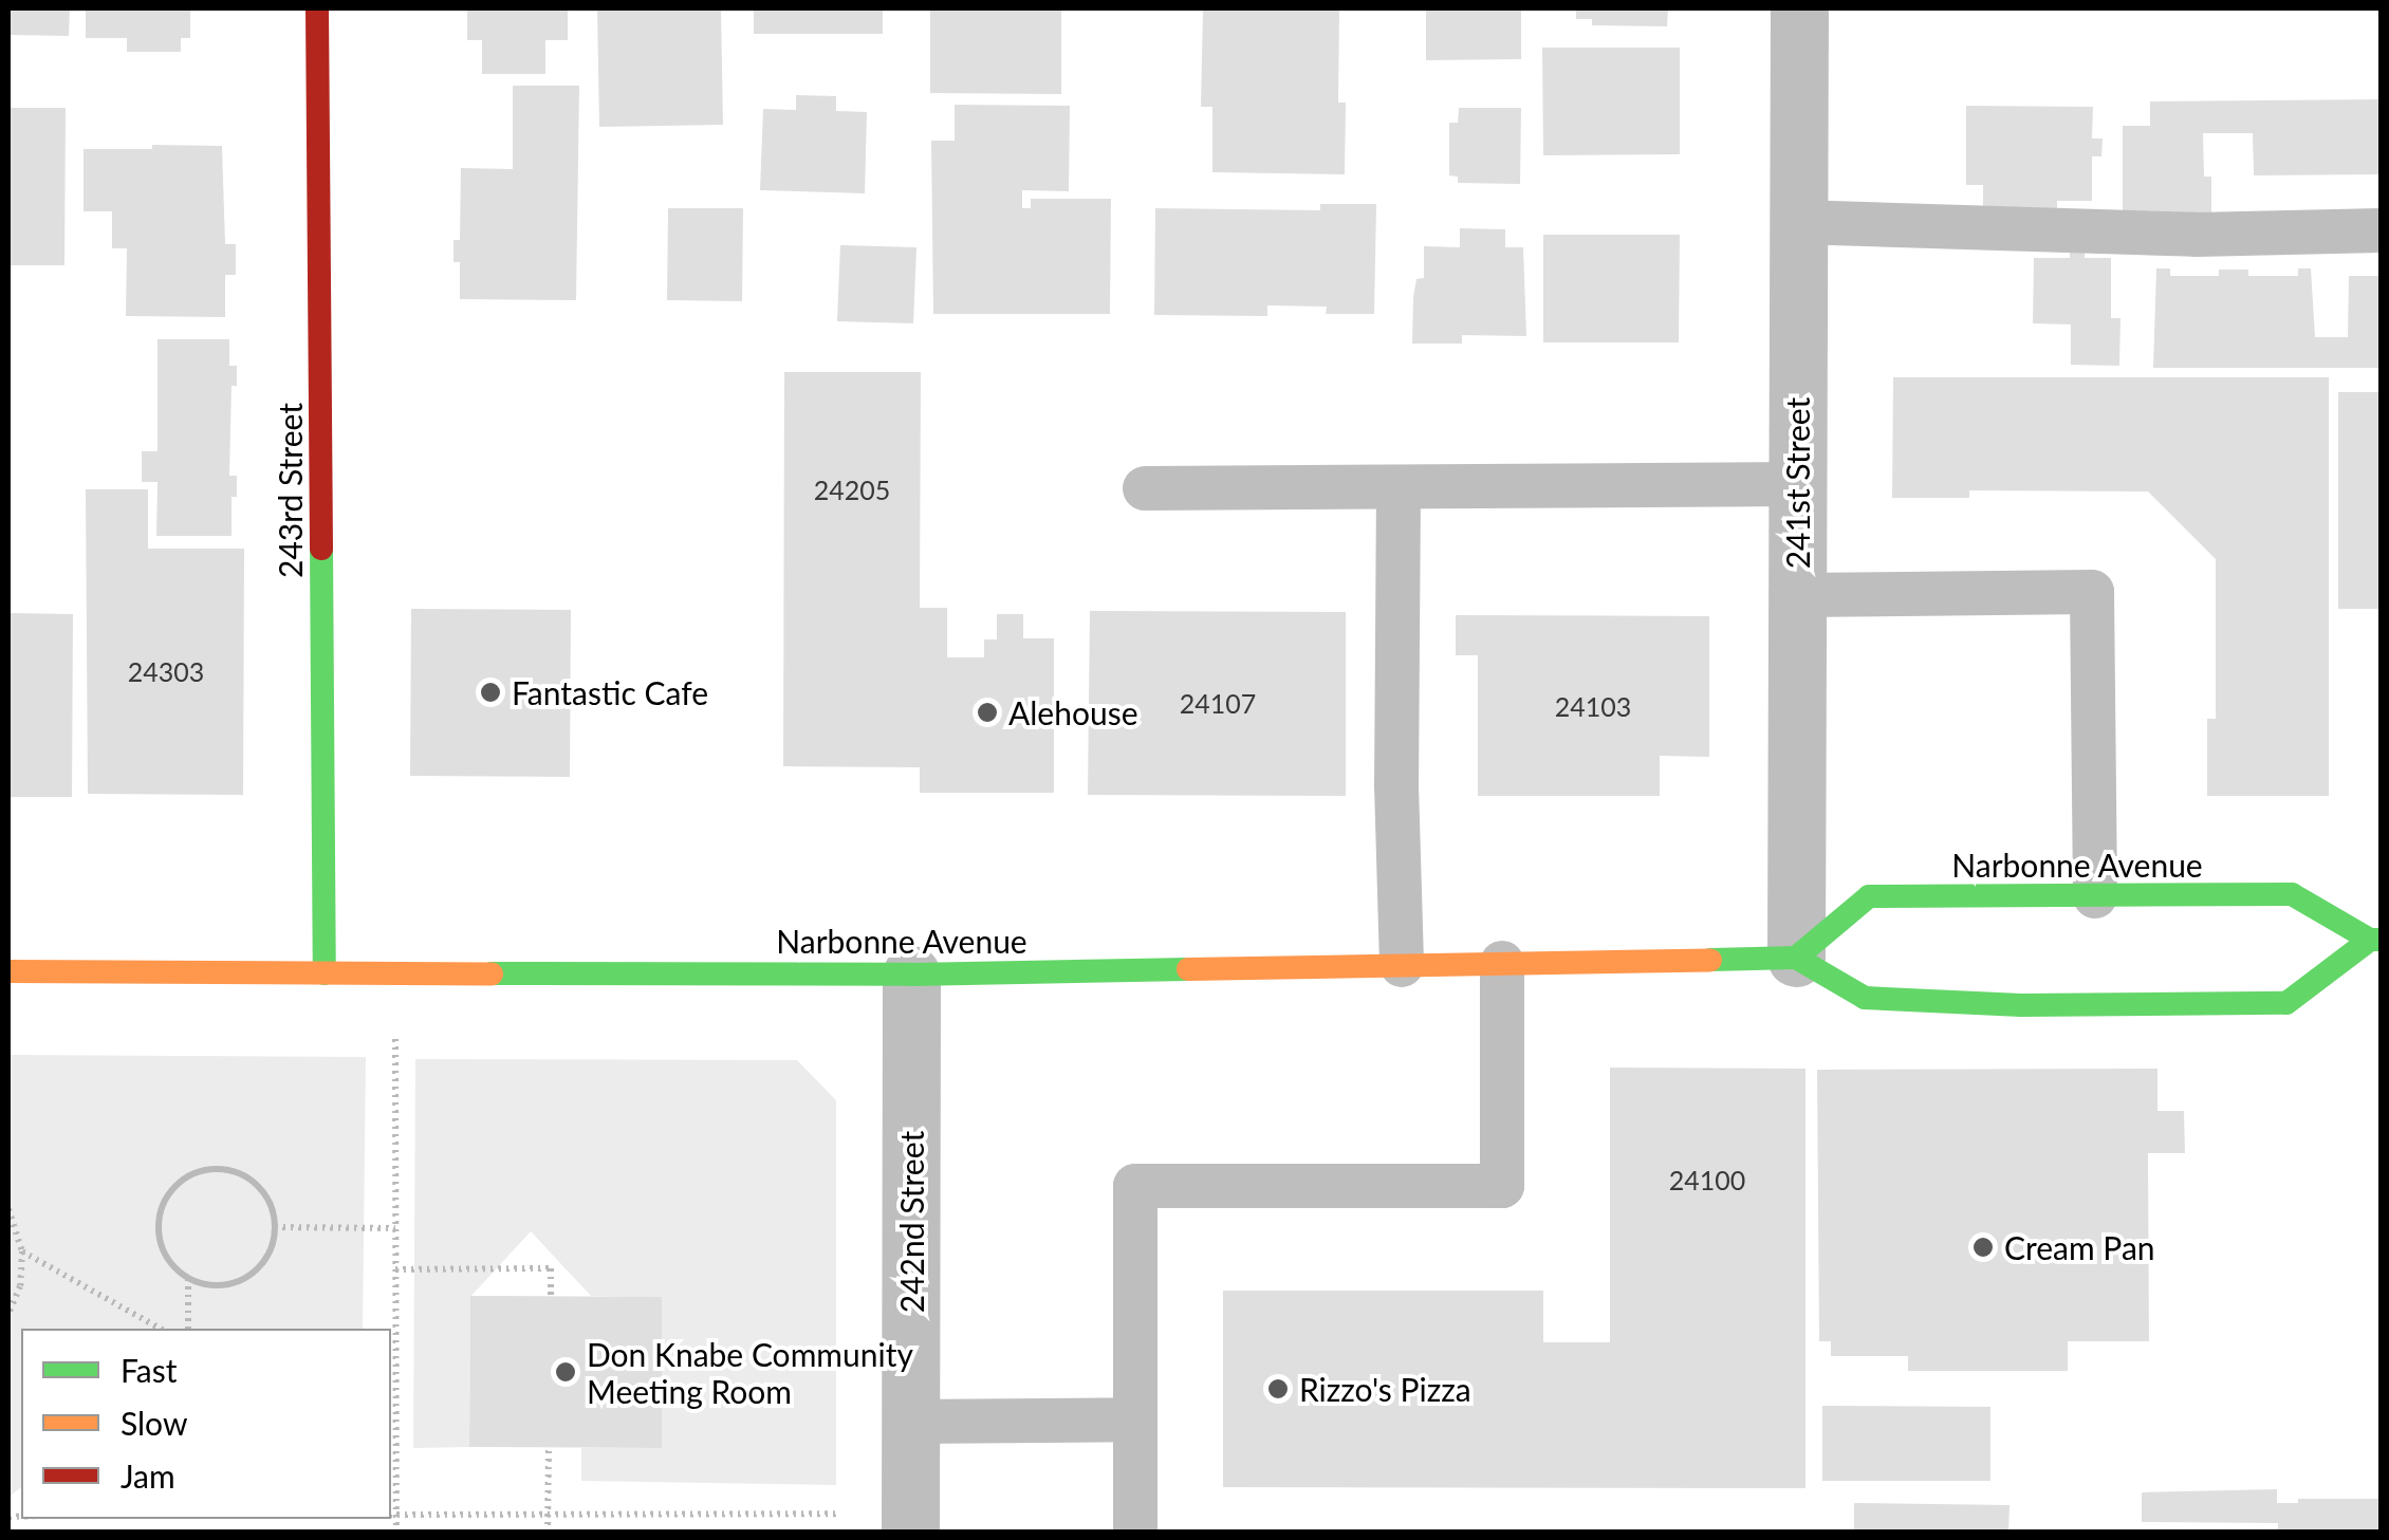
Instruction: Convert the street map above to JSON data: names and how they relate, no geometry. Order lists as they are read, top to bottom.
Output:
{
  "streets": {
    "main road": ["243rd Street", "Narbonne Avenue"],
    "street": ["241st Street", "242nd Street"]
  },
  "crossings": [
    ["241st Street", "Narbonne Avenue"],
    ["243rd Street", "Narbonne Avenue"],
    ["Narbonne Avenue", "242nd Street"]
  ],
  "places": [
    "Fantastic Cafe",
    "Alehouse",
    "Cream Pan",
    "Don Knabe Community Meeting Room",
    "Rizzo's Pizza"
  ],
  "house_numbers": [
    "24205",
    "24303",
    "24107",
    "24103",
    "24100"
  ],
  "legend": ["Fast", "Slow", "Jam"]
}
